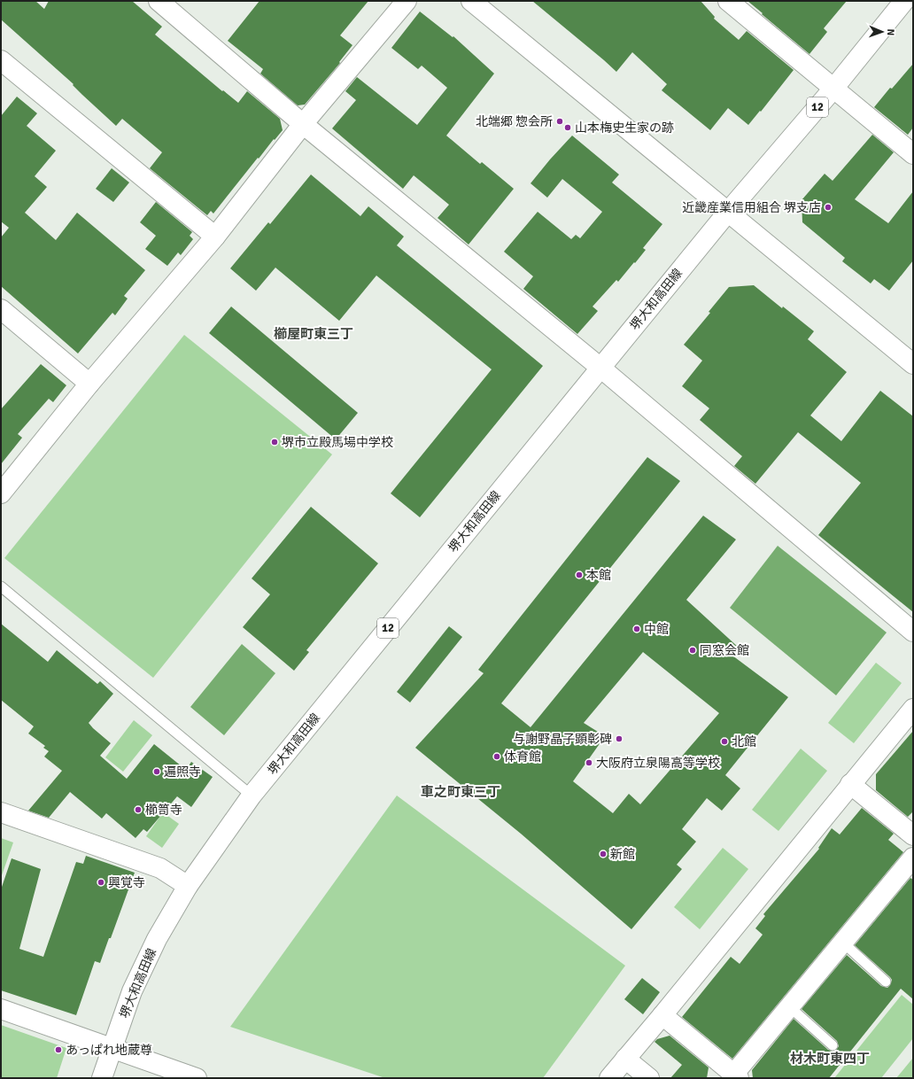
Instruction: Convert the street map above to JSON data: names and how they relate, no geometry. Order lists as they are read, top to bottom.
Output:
{
  "streets": {
    "street": ["12", "堺大和高田線"]
  },
  "districts": ["櫛屋町東三丁", "車之町東三丁", "材木町東四丁"],
  "places": [
    "北端郷 惣会所",
    "山本梅史生家の跡",
    "近畿産業信用組合 堺支店",
    "堺市立殿馬場中学校",
    "本館",
    "中館",
    "同窓会館",
    "与謝野晶子顕彰碑",
    "北館",
    "体育館",
    "大阪府立泉陽高等学校",
    "遍照寺",
    "櫛笥寺",
    "新館",
    "興覚寺",
    "あっぱれ地蔵尊"
  ],
  "north": "right"
}
